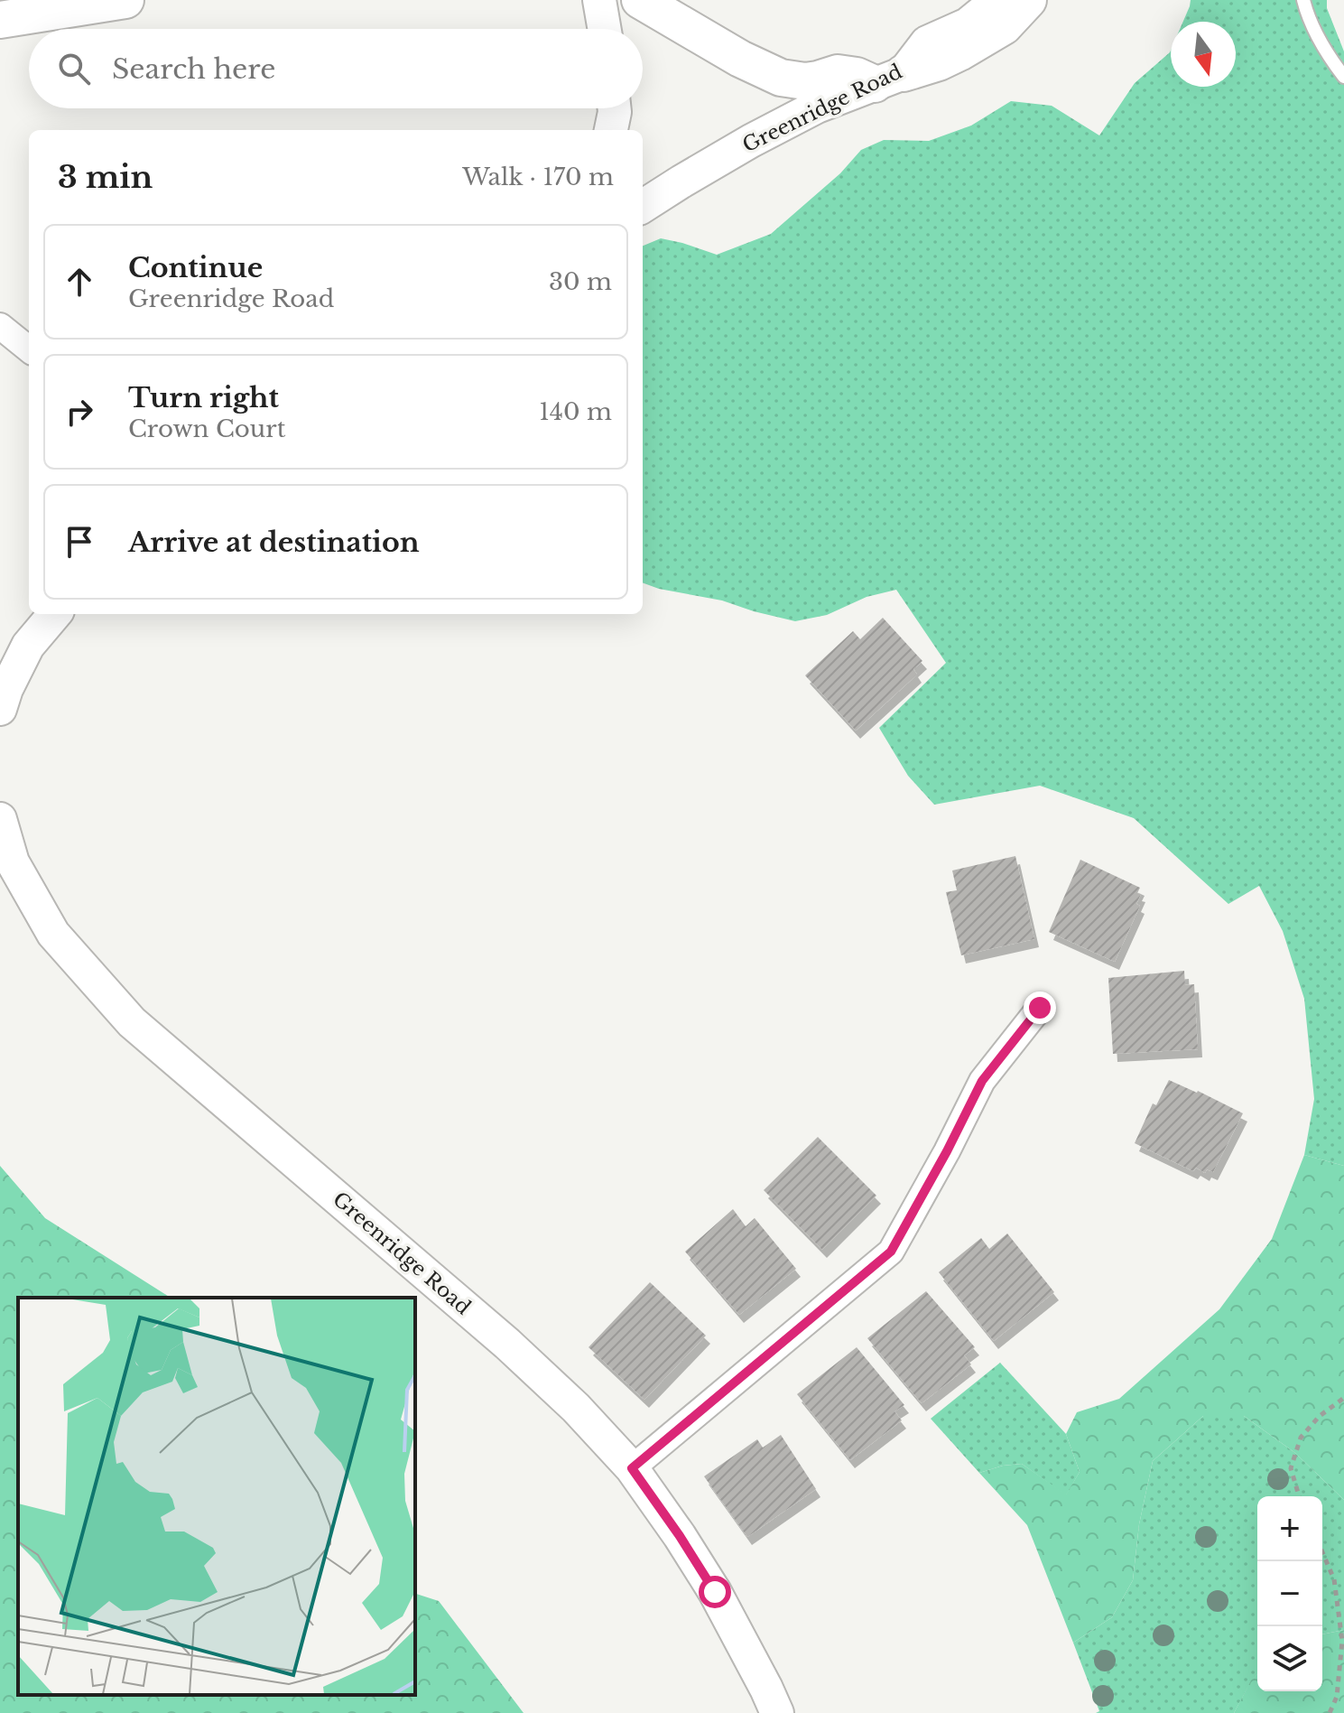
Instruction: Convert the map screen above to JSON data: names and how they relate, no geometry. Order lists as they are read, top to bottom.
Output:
{
  "streets": {
    "street": ["Greenridge Road"]
  },
  "north": "bottom",
  "page": {
    "search": "Search here",
    "heading": ["3 min", "Walk · 170 m"],
    "list": [
      ["Continue", "Greenridge Road", "30 m"],
      ["Turn right", "Crown Court", "140 m"],
      "Arrive at destination"
    ],
    "map_buttons": ["+", "−"]
  }
}
